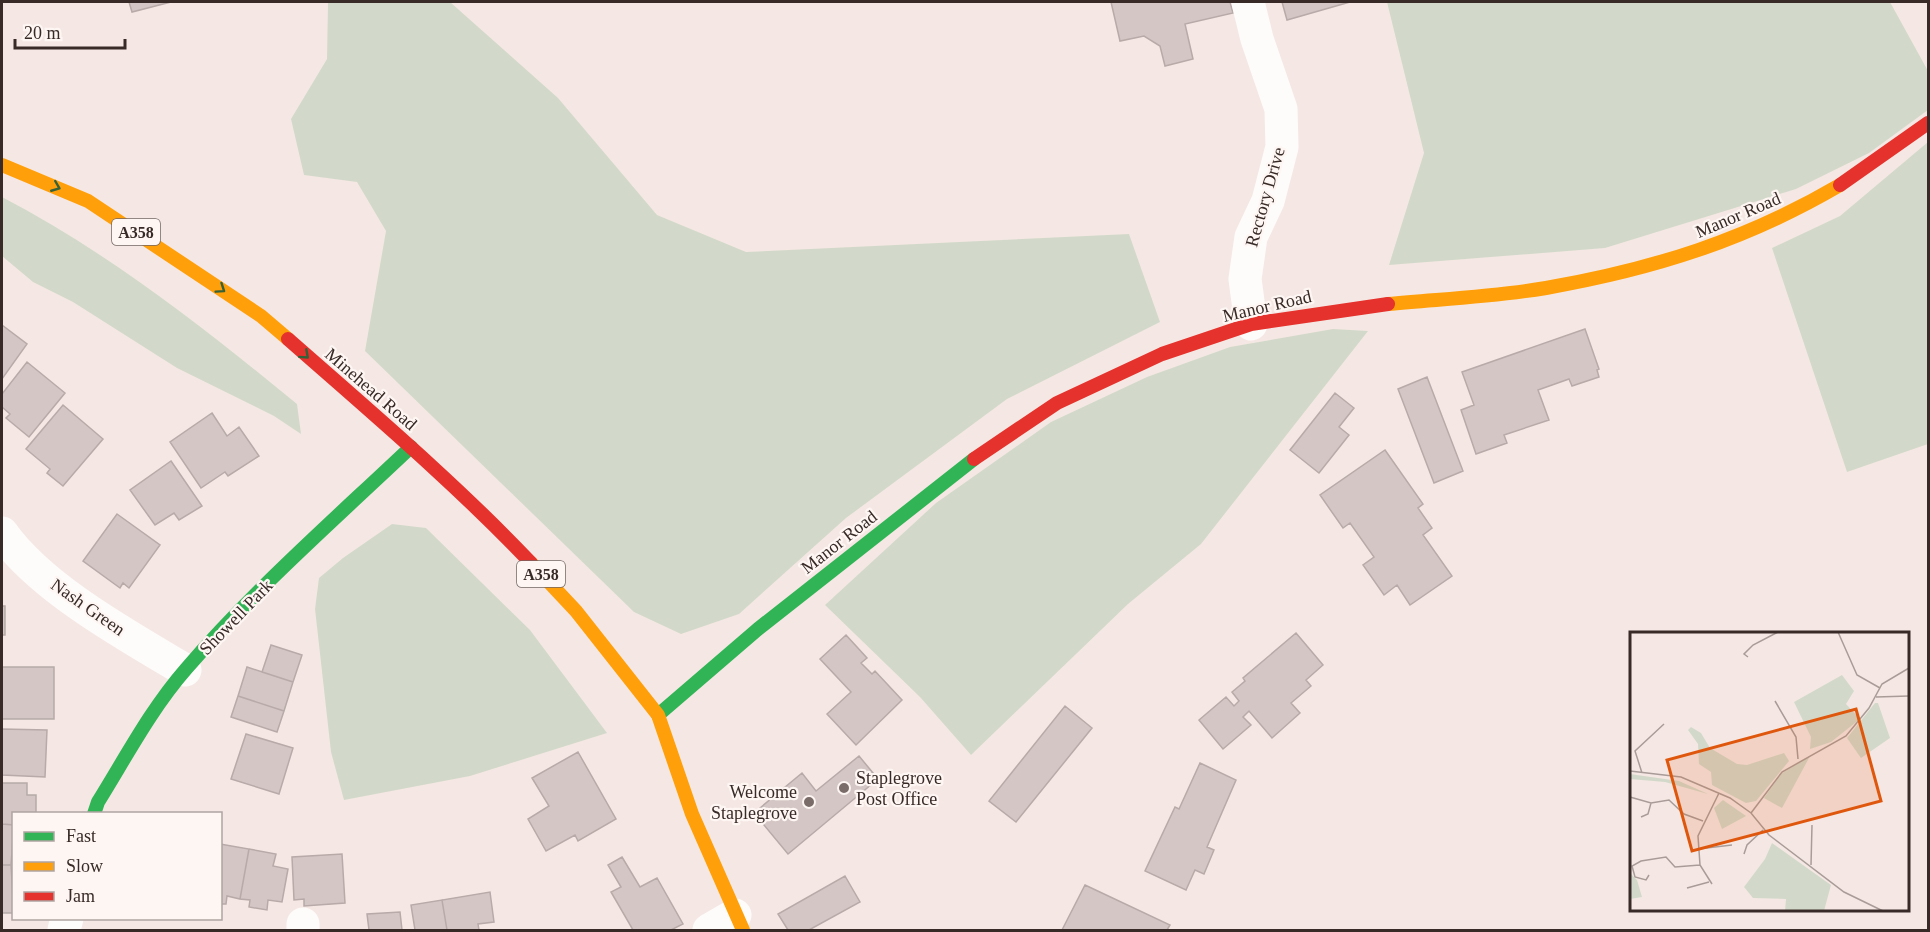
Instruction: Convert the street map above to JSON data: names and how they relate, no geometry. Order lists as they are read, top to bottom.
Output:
{
  "streets": {
    "street": [
      "Rectory Drive",
      "Manor Road",
      "A358",
      "Minehead Road",
      "Nash Green",
      "Showell Park"
    ]
  },
  "crossings": [
    ["Rectory Drive", "Manor Road"],
    ["Manor Road", "A358"],
    ["Manor Road", "Minehead Road"],
    ["A358", "Minehead Road"],
    ["Minehead Road", "Showell Park"],
    ["Nash Green", "Showell Park"]
  ],
  "one_way": ["Minehead Road"],
  "places": ["Staplegrove Post Office", "Welcome Staplegrove"],
  "legend": ["Fast", "Slow", "Jam"],
  "scale_bar": "20 m"
}
